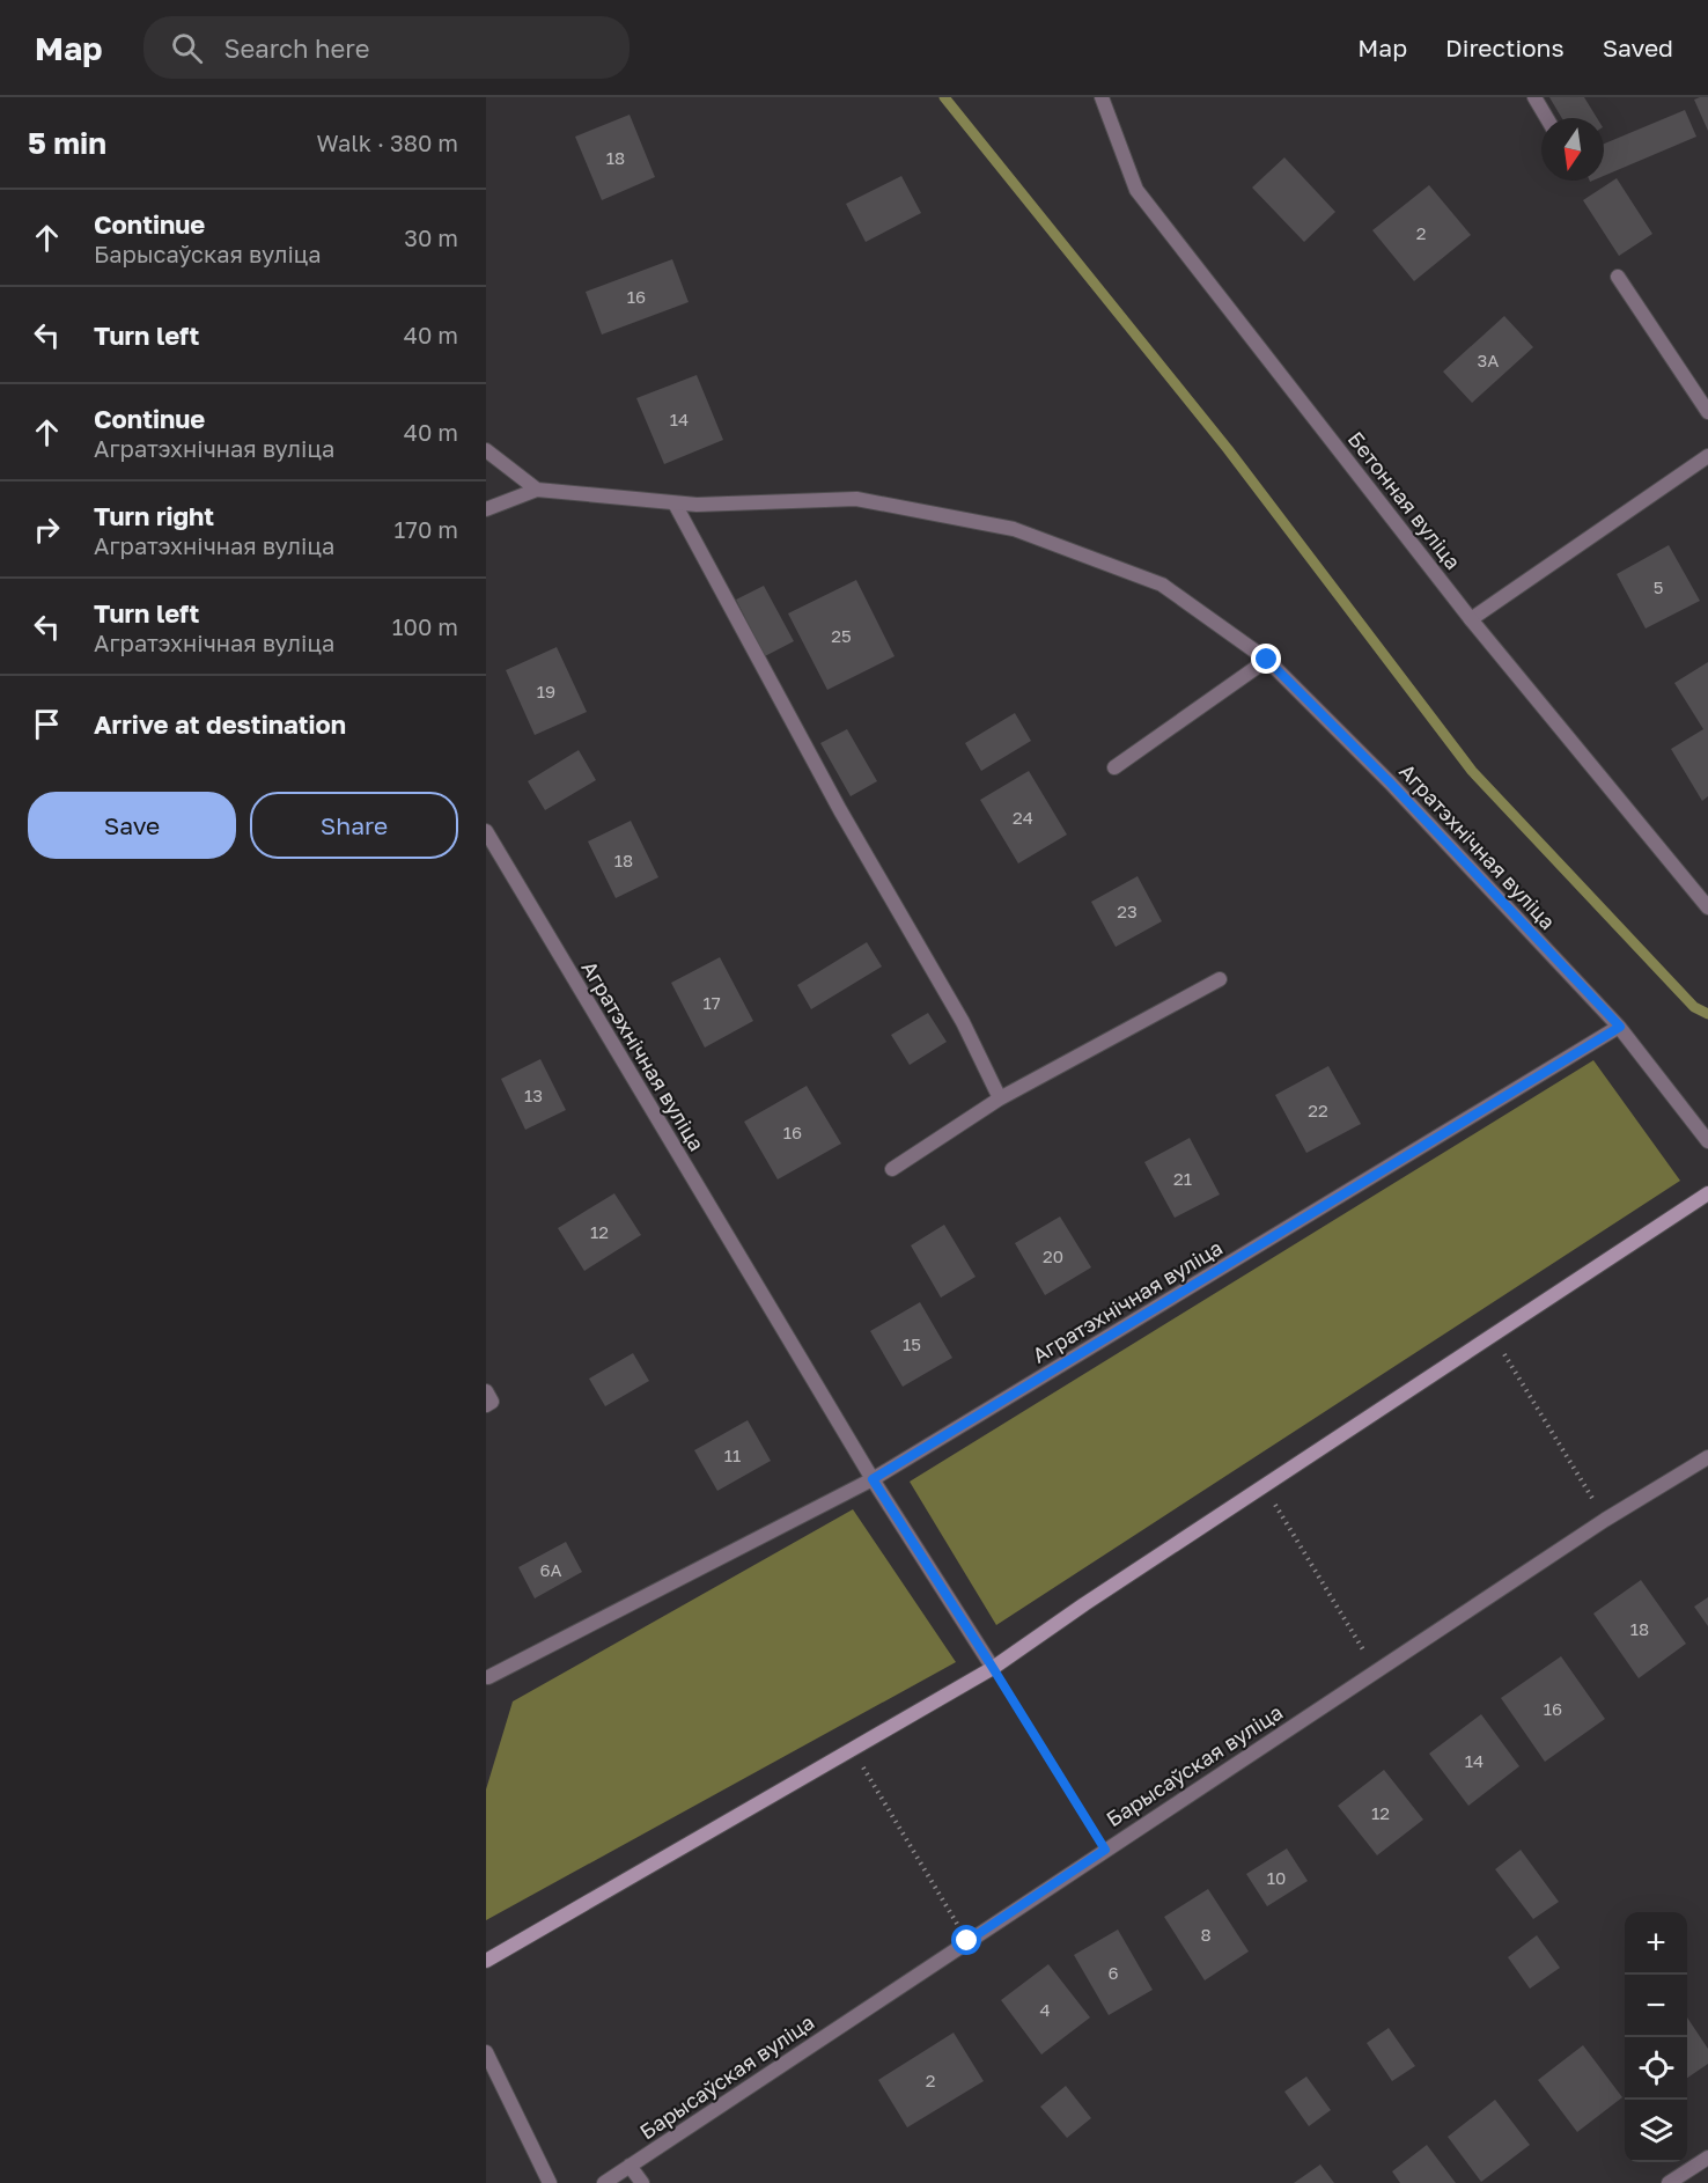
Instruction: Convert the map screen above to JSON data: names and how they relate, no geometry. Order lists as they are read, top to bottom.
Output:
{
  "streets": {
    "street": ["Бетонная вуліца", "Агратэхнічная вуліца", "Барысаўская вуліца"]
  },
  "house_numbers": [
    "18",
    "2",
    "16",
    "3А",
    "14",
    "5",
    "25",
    "19",
    "24",
    "18",
    "23",
    "17",
    "13",
    "22",
    "16",
    "21",
    "12",
    "20",
    "15",
    "11",
    "6А",
    "18",
    "16",
    "14",
    "12",
    "10",
    "8",
    "6",
    "4",
    "2"
  ],
  "north": "bottom",
  "page": {
    "header": "Map",
    "search": "Search here",
    "nav": ["Map", "Directions", "Saved"],
    "heading": ["5 min", "Walk · 380 m"],
    "list": [
      ["Continue", "Барысаўская вуліца", "30 m"],
      ["Turn left", "40 m"],
      ["Continue", "Агратэхнічная вуліца", "40 m"],
      ["Turn right", "Агратэхнічная вуліца", "170 m"],
      ["Turn left", "Агратэхнічная вуліца", "100 m"],
      "Arrive at destination"
    ],
    "buttons": ["Save", "Share"],
    "map_buttons": ["+", "−"]
  }
}
